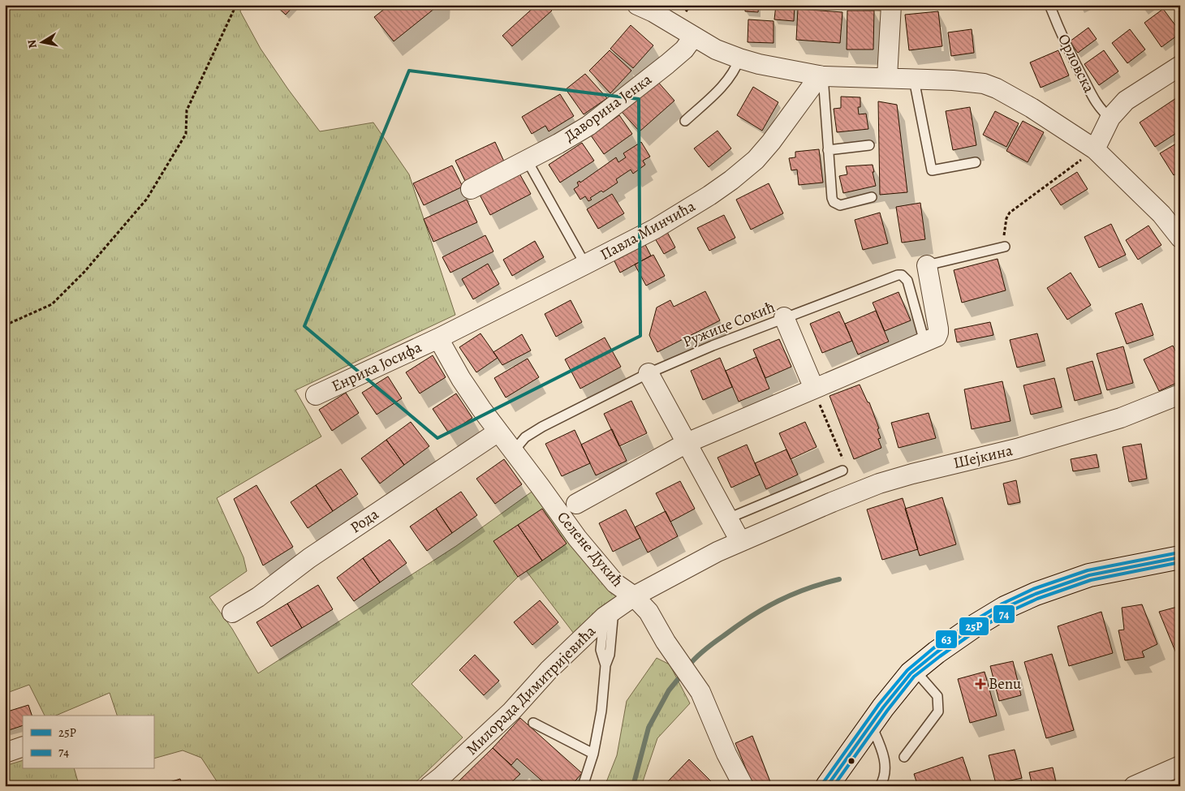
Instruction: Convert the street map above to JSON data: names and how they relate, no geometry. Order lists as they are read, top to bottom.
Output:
{
  "streets": {
    "street": [
      "Даворина Јенка",
      "Павла Минчића",
      "Енрика Јосифа",
      "Шејкина",
      "Рода",
      "Селене Дукић",
      "Милорада Димитријевића"
    ],
    "lane": ["Орловска", "Ружице Сокић"]
  },
  "crossings": [
    ["Павла Минчића", "Енрика Јосифа"],
    ["Павла Минчића", "Селене Дукић"],
    ["Ружице Сокић", "Селене Дукић"],
    ["Енрика Јосифа", "Селене Дукић"],
    ["Шејкина", "Селене Дукић"],
    ["Шејкина", "Милорада Димитријевића"],
    ["Рода", "Селене Дукић"],
    ["Селене Дукић", "Милорада Димитријевића"]
  ],
  "places": {
    "health": ["Benu"]
  },
  "lines": ["transit line 63", "transit line 25P", "transit line 74"],
  "legend": ["25P", "74"],
  "north": "left"
}
